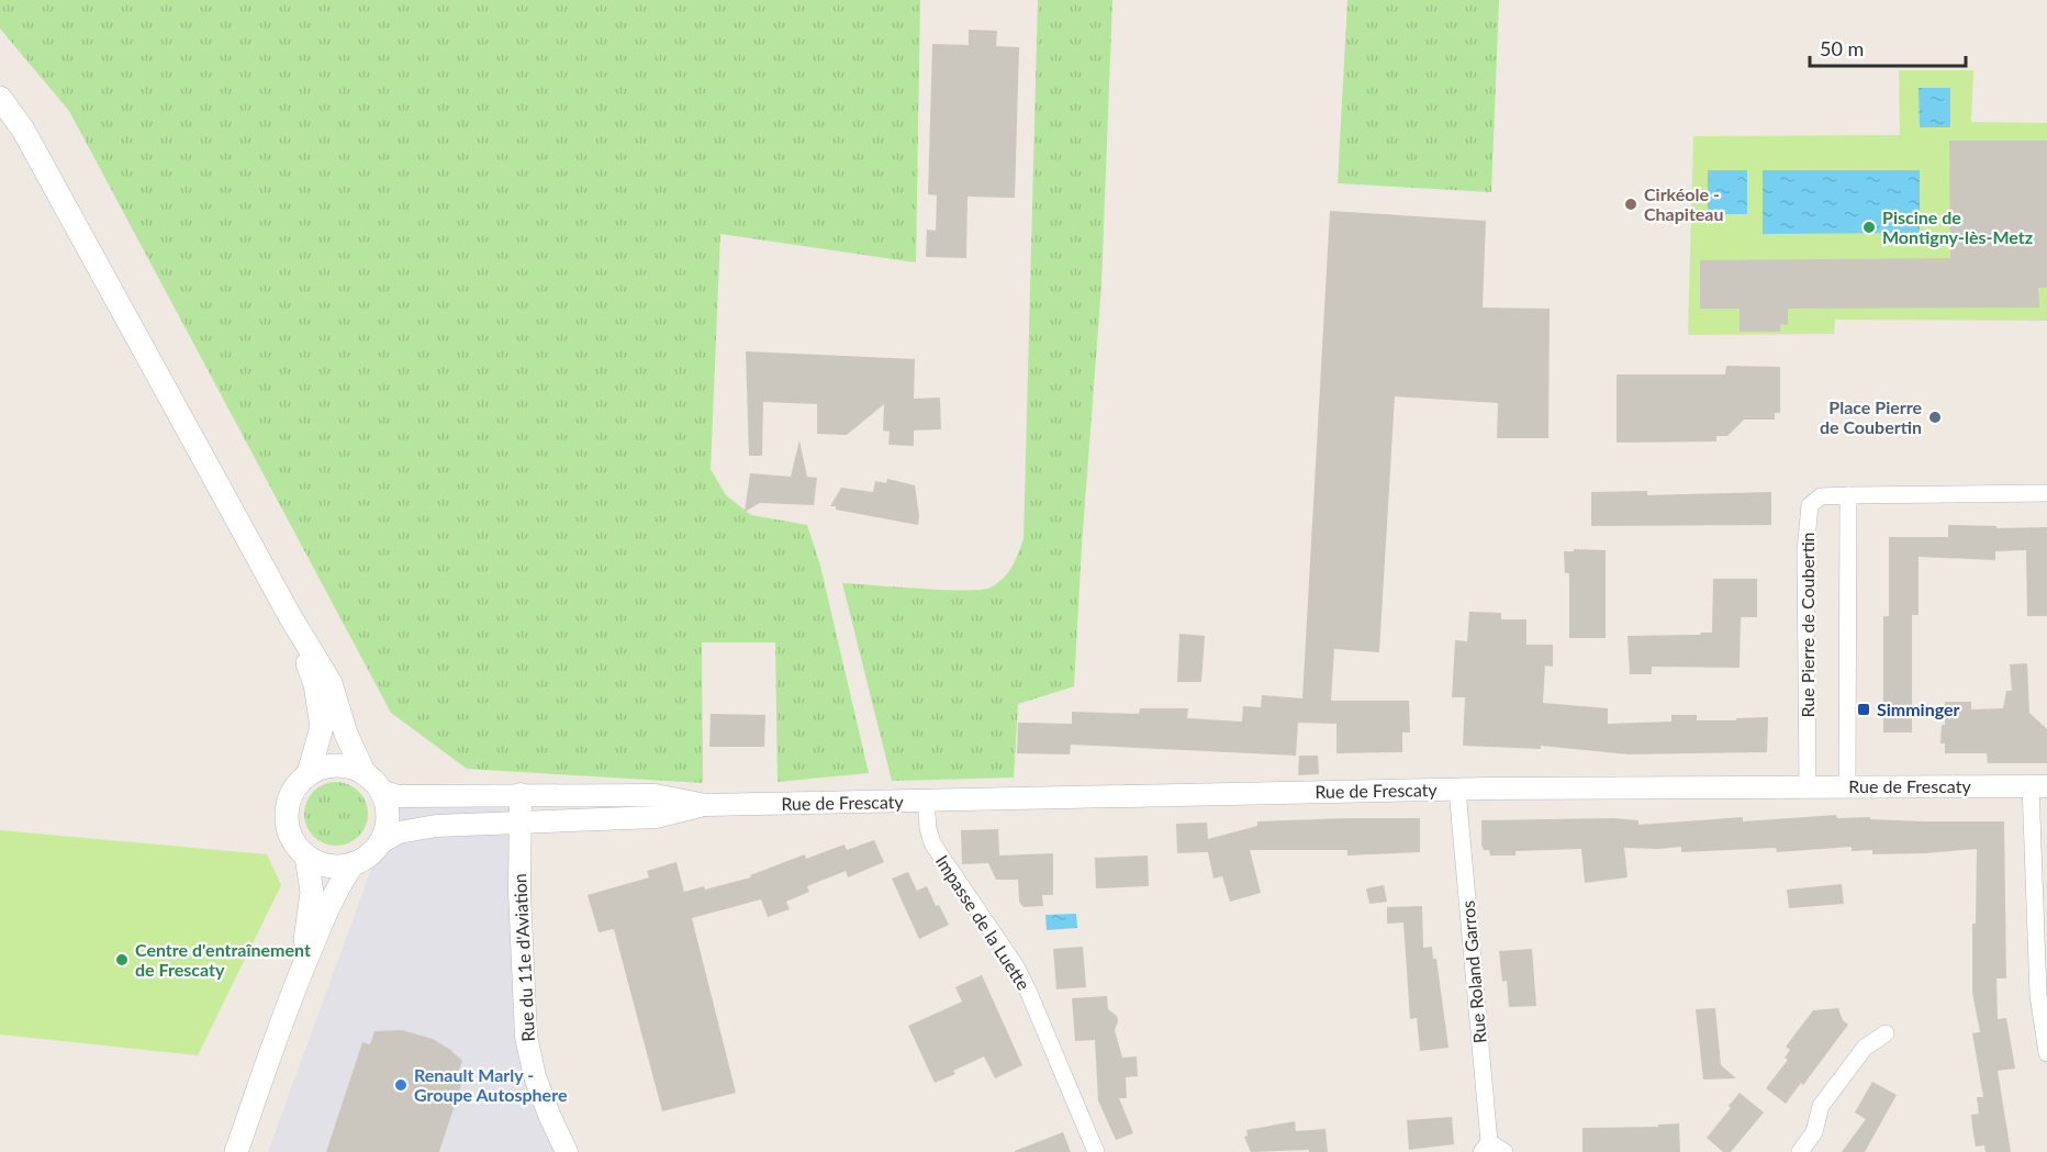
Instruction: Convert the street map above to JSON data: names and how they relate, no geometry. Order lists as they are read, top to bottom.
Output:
{
  "streets": {
    "street": [
      "Rue Pierre de Coubertin",
      "Rue de Frescaty",
      "Impasse de la Luette",
      "Rue du 11e d'Aviation",
      "Rue Roland Garros"
    ]
  },
  "crossings": [
    ["Rue Pierre de Coubertin", "Rue de Frescaty"],
    ["Rue de Frescaty", "Impasse de la Luette"],
    ["Rue de Frescaty", "Rue du 11e d'Aviation"],
    ["Rue de Frescaty", "Rue Roland Garros"]
  ],
  "places": {
    "other": [
      "Cirkéole - Chapiteau",
      "Piscine de Montigny-lès-Metz",
      "Place Pierre de Coubertin",
      "Centre d'entraînement de Frescaty",
      "Renault Marly - Groupe Autosphere"
    ],
    "transit": ["Simminger"]
  },
  "scale_bar": "50 m"
}
